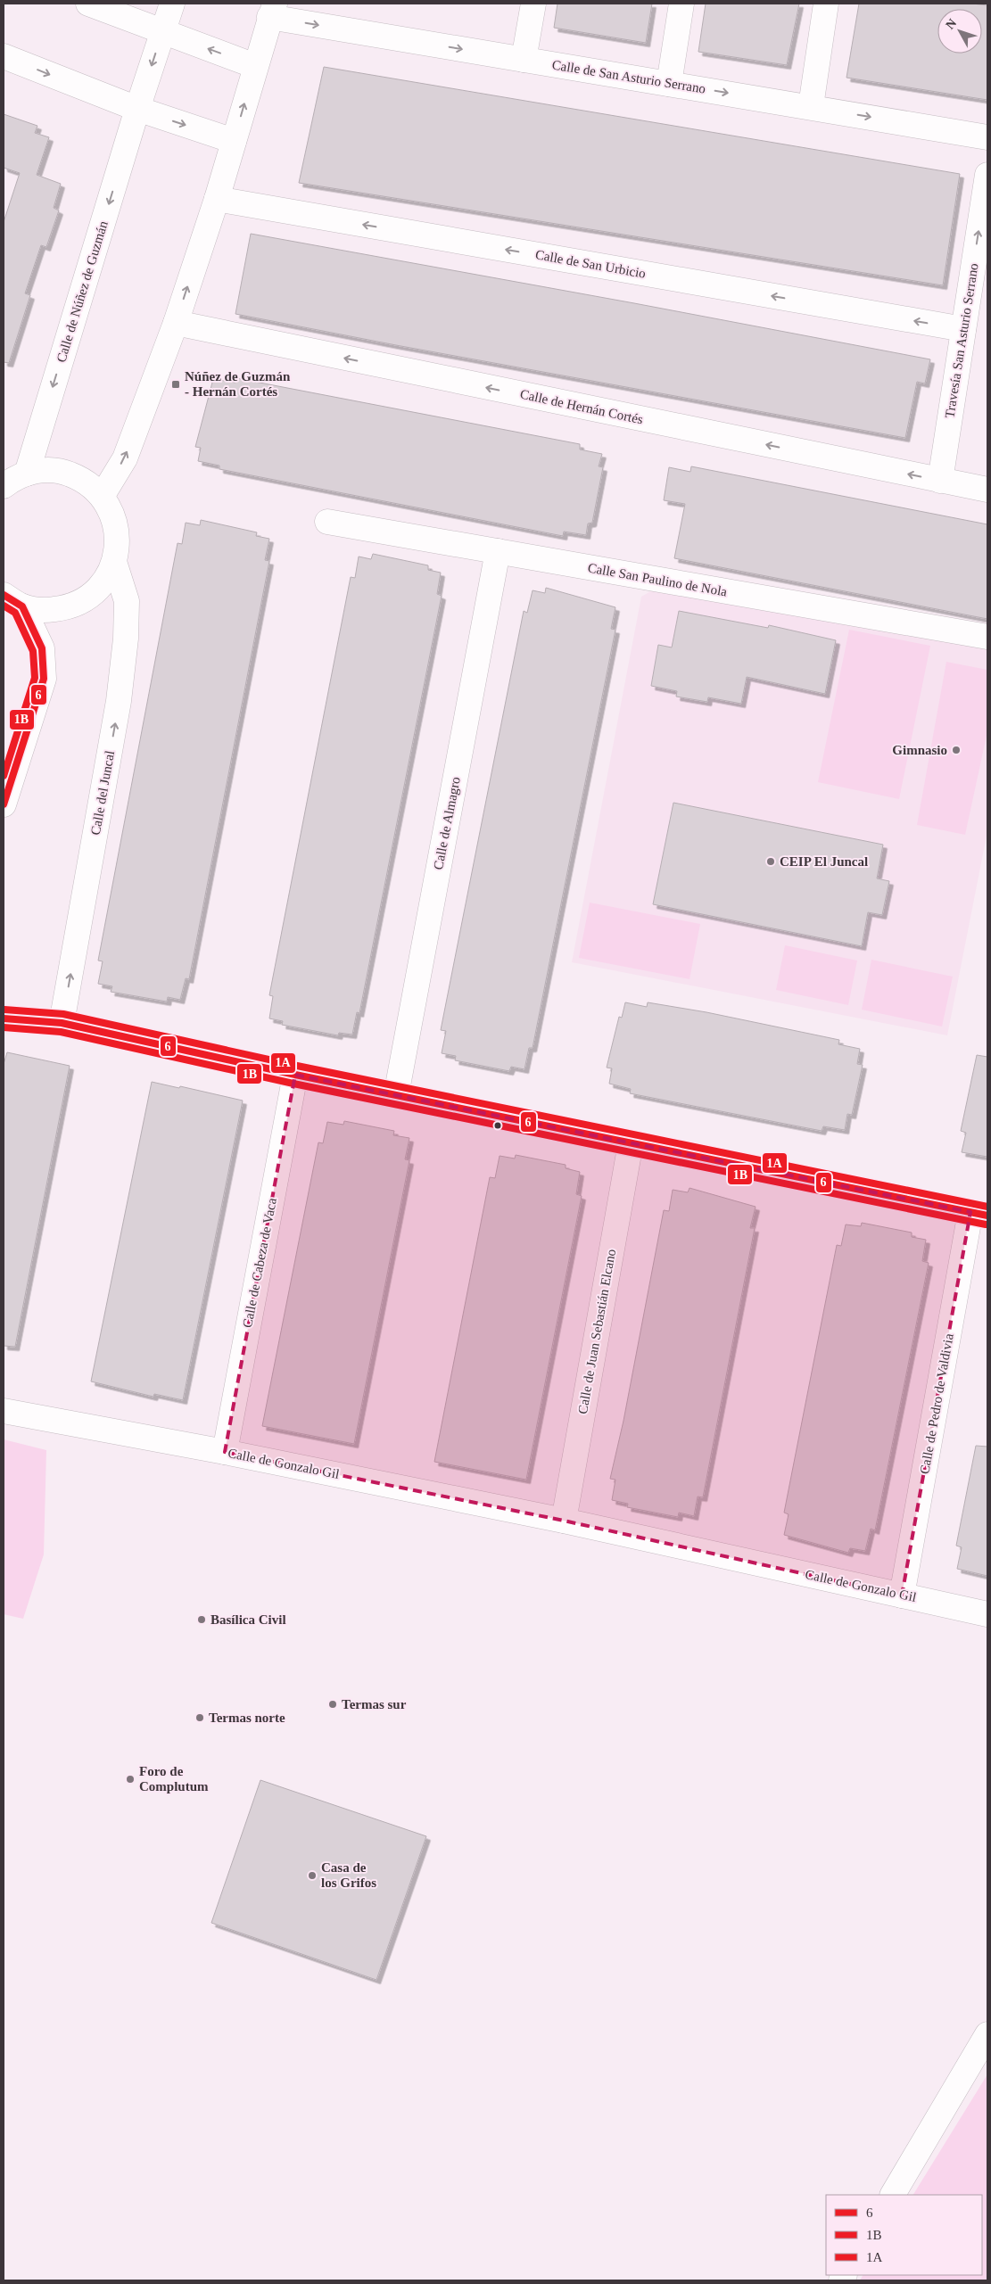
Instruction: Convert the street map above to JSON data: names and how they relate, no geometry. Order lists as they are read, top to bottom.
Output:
{
  "streets": {
    "street": [
      "Calle de San Asturio Serrano",
      "Calle de San Urbicio",
      "Calle de Núñez de Guzmán",
      "Travesía San Asturio Serrano",
      "Calle de Hernán Cortés",
      "Calle San Paulino de Nola",
      "Calle del Juncal",
      "Calle de Almagro",
      "Calle de Cabeza de Vaca",
      "Calle de Juan Sebastián Elcano",
      "Calle de Pedro de Valdivia",
      "Calle de Gonzalo Gil"
    ]
  },
  "crossings": [
    ["Calle de San Urbicio", "Travesía San Asturio Serrano"],
    ["Travesía San Asturio Serrano", "Calle de Hernán Cortés"],
    ["Calle San Paulino de Nola", "Calle de Almagro"],
    ["Calle de Cabeza de Vaca", "Calle de Gonzalo Gil"],
    ["Calle de Juan Sebastián Elcano", "Calle de Gonzalo Gil"],
    ["Calle de Pedro de Valdivia", "Calle de Gonzalo Gil"]
  ],
  "one_way": [
    "Calle de San Asturio Serrano",
    "Calle de San Urbicio",
    "Travesía San Asturio Serrano",
    "Calle de Hernán Cortés"
  ],
  "places": {
    "transit": ["Núñez de Guzmán - Hernán Cortés"],
    "other": [
      "Gimnasio",
      "CEIP El Juncal",
      "Basílica Civil",
      "Termas sur",
      "Termas norte",
      "Foro de Complutum",
      "Casa de los Grifos"
    ]
  },
  "lines": ["transit line 6", "transit line 1B", "transit line 1A"],
  "legend": ["6", "1B", "1A"],
  "north": "top left"
}
